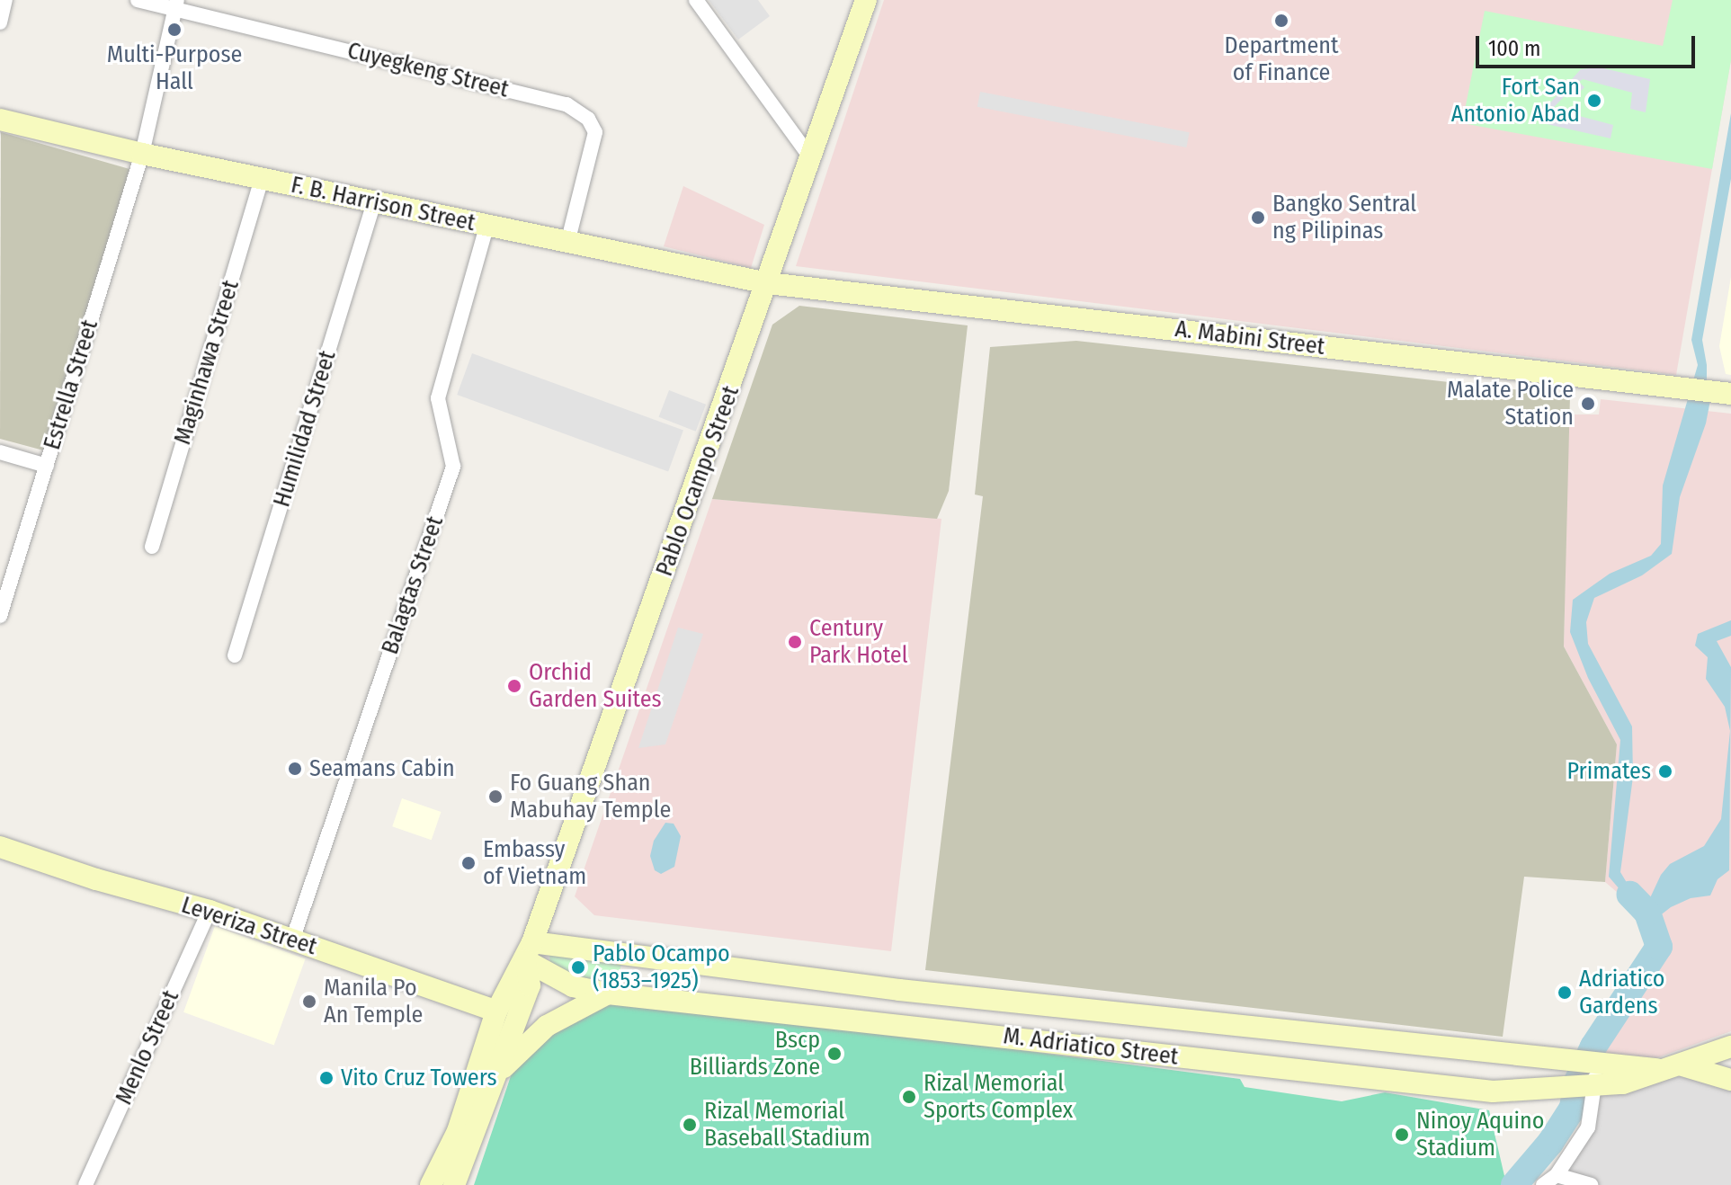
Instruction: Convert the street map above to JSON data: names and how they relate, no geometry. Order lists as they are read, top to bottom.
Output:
{
  "streets": {
    "main road": [
      "F. B. Harrison Street",
      "A. Mabini Street",
      "Pablo Ocampo Street",
      "Leveriza Street",
      "M. Adriatico Street"
    ],
    "street": [
      "Cuyegkeng Street",
      "Maginhawa Street",
      "Estrella Street",
      "Humilidad Street",
      "Balagtas Street",
      "Menlo Street"
    ]
  },
  "crossings": [
    ["Cuyegkeng Street", "F. B. Harrison Street"],
    ["Cuyegkeng Street", "Estrella Street"],
    ["F. B. Harrison Street", "A. Mabini Street"],
    ["F. B. Harrison Street", "Maginhawa Street"],
    ["F. B. Harrison Street", "Estrella Street"],
    ["F. B. Harrison Street", "Humilidad Street"],
    ["F. B. Harrison Street", "Pablo Ocampo Street"],
    ["F. B. Harrison Street", "Balagtas Street"],
    ["A. Mabini Street", "Pablo Ocampo Street"],
    ["Pablo Ocampo Street", "Leveriza Street"],
    ["Pablo Ocampo Street", "M. Adriatico Street"],
    ["Balagtas Street", "Leveriza Street"],
    ["Leveriza Street", "Menlo Street"]
  ],
  "places": [
    "Department of Finance",
    "Multi-Purpose Hall",
    "Fort San Antonio Abad",
    "Bangko Sentral ng Pilipinas",
    "Malate Police Station",
    "Century Park Hotel",
    "Orchid Garden Suites",
    "Seamans Cabin",
    "Primates",
    "Fo Guang Shan Mabuhay Temple",
    "Embassy of Vietnam",
    "Pablo Ocampo (1853–1925)",
    "Adriatico Gardens",
    "Manila Po An Temple",
    "Bscp Billiards Zone",
    "Vito Cruz Towers",
    "Rizal Memorial Sports Complex",
    "Rizal Memorial Baseball Stadium",
    "Ninoy Aquino Stadium"
  ],
  "scale_bar": "100 m"
}
